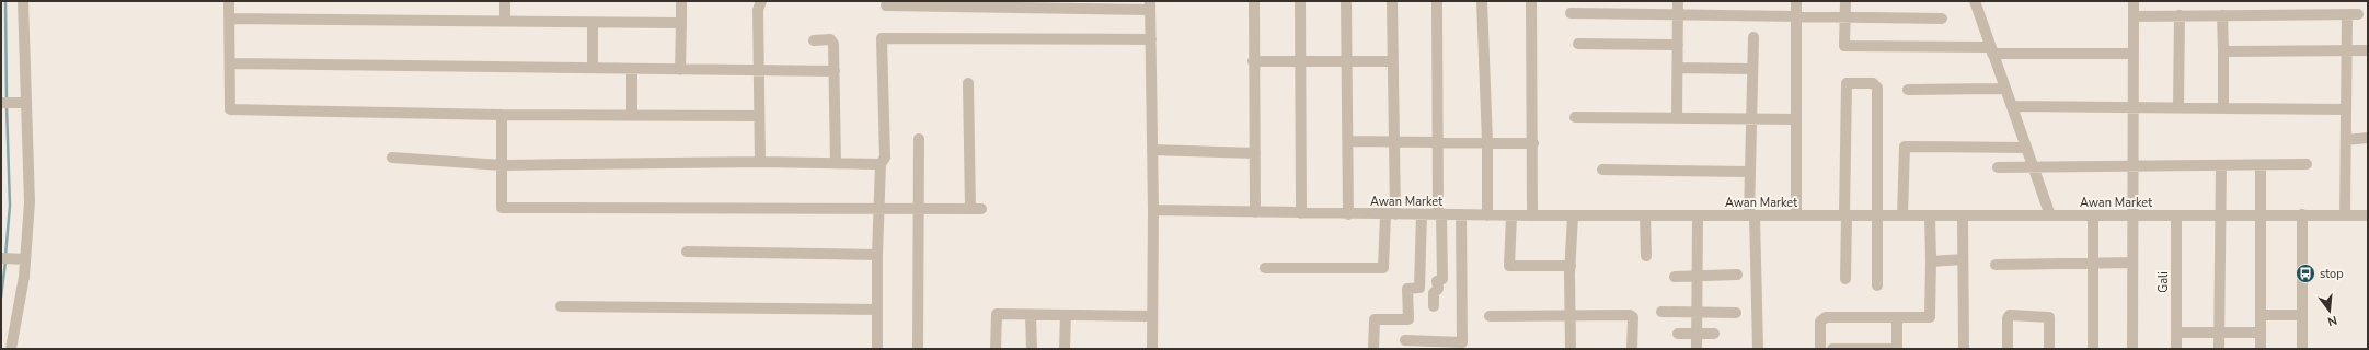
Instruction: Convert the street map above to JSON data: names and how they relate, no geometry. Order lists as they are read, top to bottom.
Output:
{
  "streets": {
    "street": ["Awan Market", "Gali"]
  },
  "crossings": [
    ["Awan Market", "Gali"]
  ],
  "places": {
    "bus stop": ["stop"]
  },
  "north": "bottom"
}
